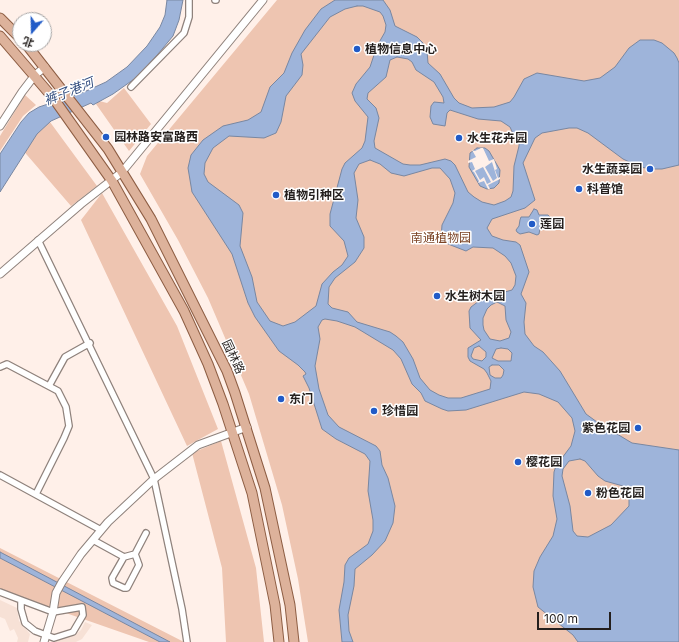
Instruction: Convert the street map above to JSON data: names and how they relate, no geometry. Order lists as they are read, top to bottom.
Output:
{
  "streets": {
    "main road": ["园林路"]
  },
  "water": ["裤子港河"],
  "parks": ["南通植物园"],
  "places": [
    "植物信息中心",
    "园林路安富路西",
    "水生花卉园",
    "水生蔬菜园",
    "科普馆",
    "植物引种区",
    "莲园",
    "水生树木园",
    "东门",
    "珍惜园",
    "紫色花园",
    "樱花园",
    "粉色花园"
  ],
  "scale_bar": "100 m",
  "north": "bottom"
}
